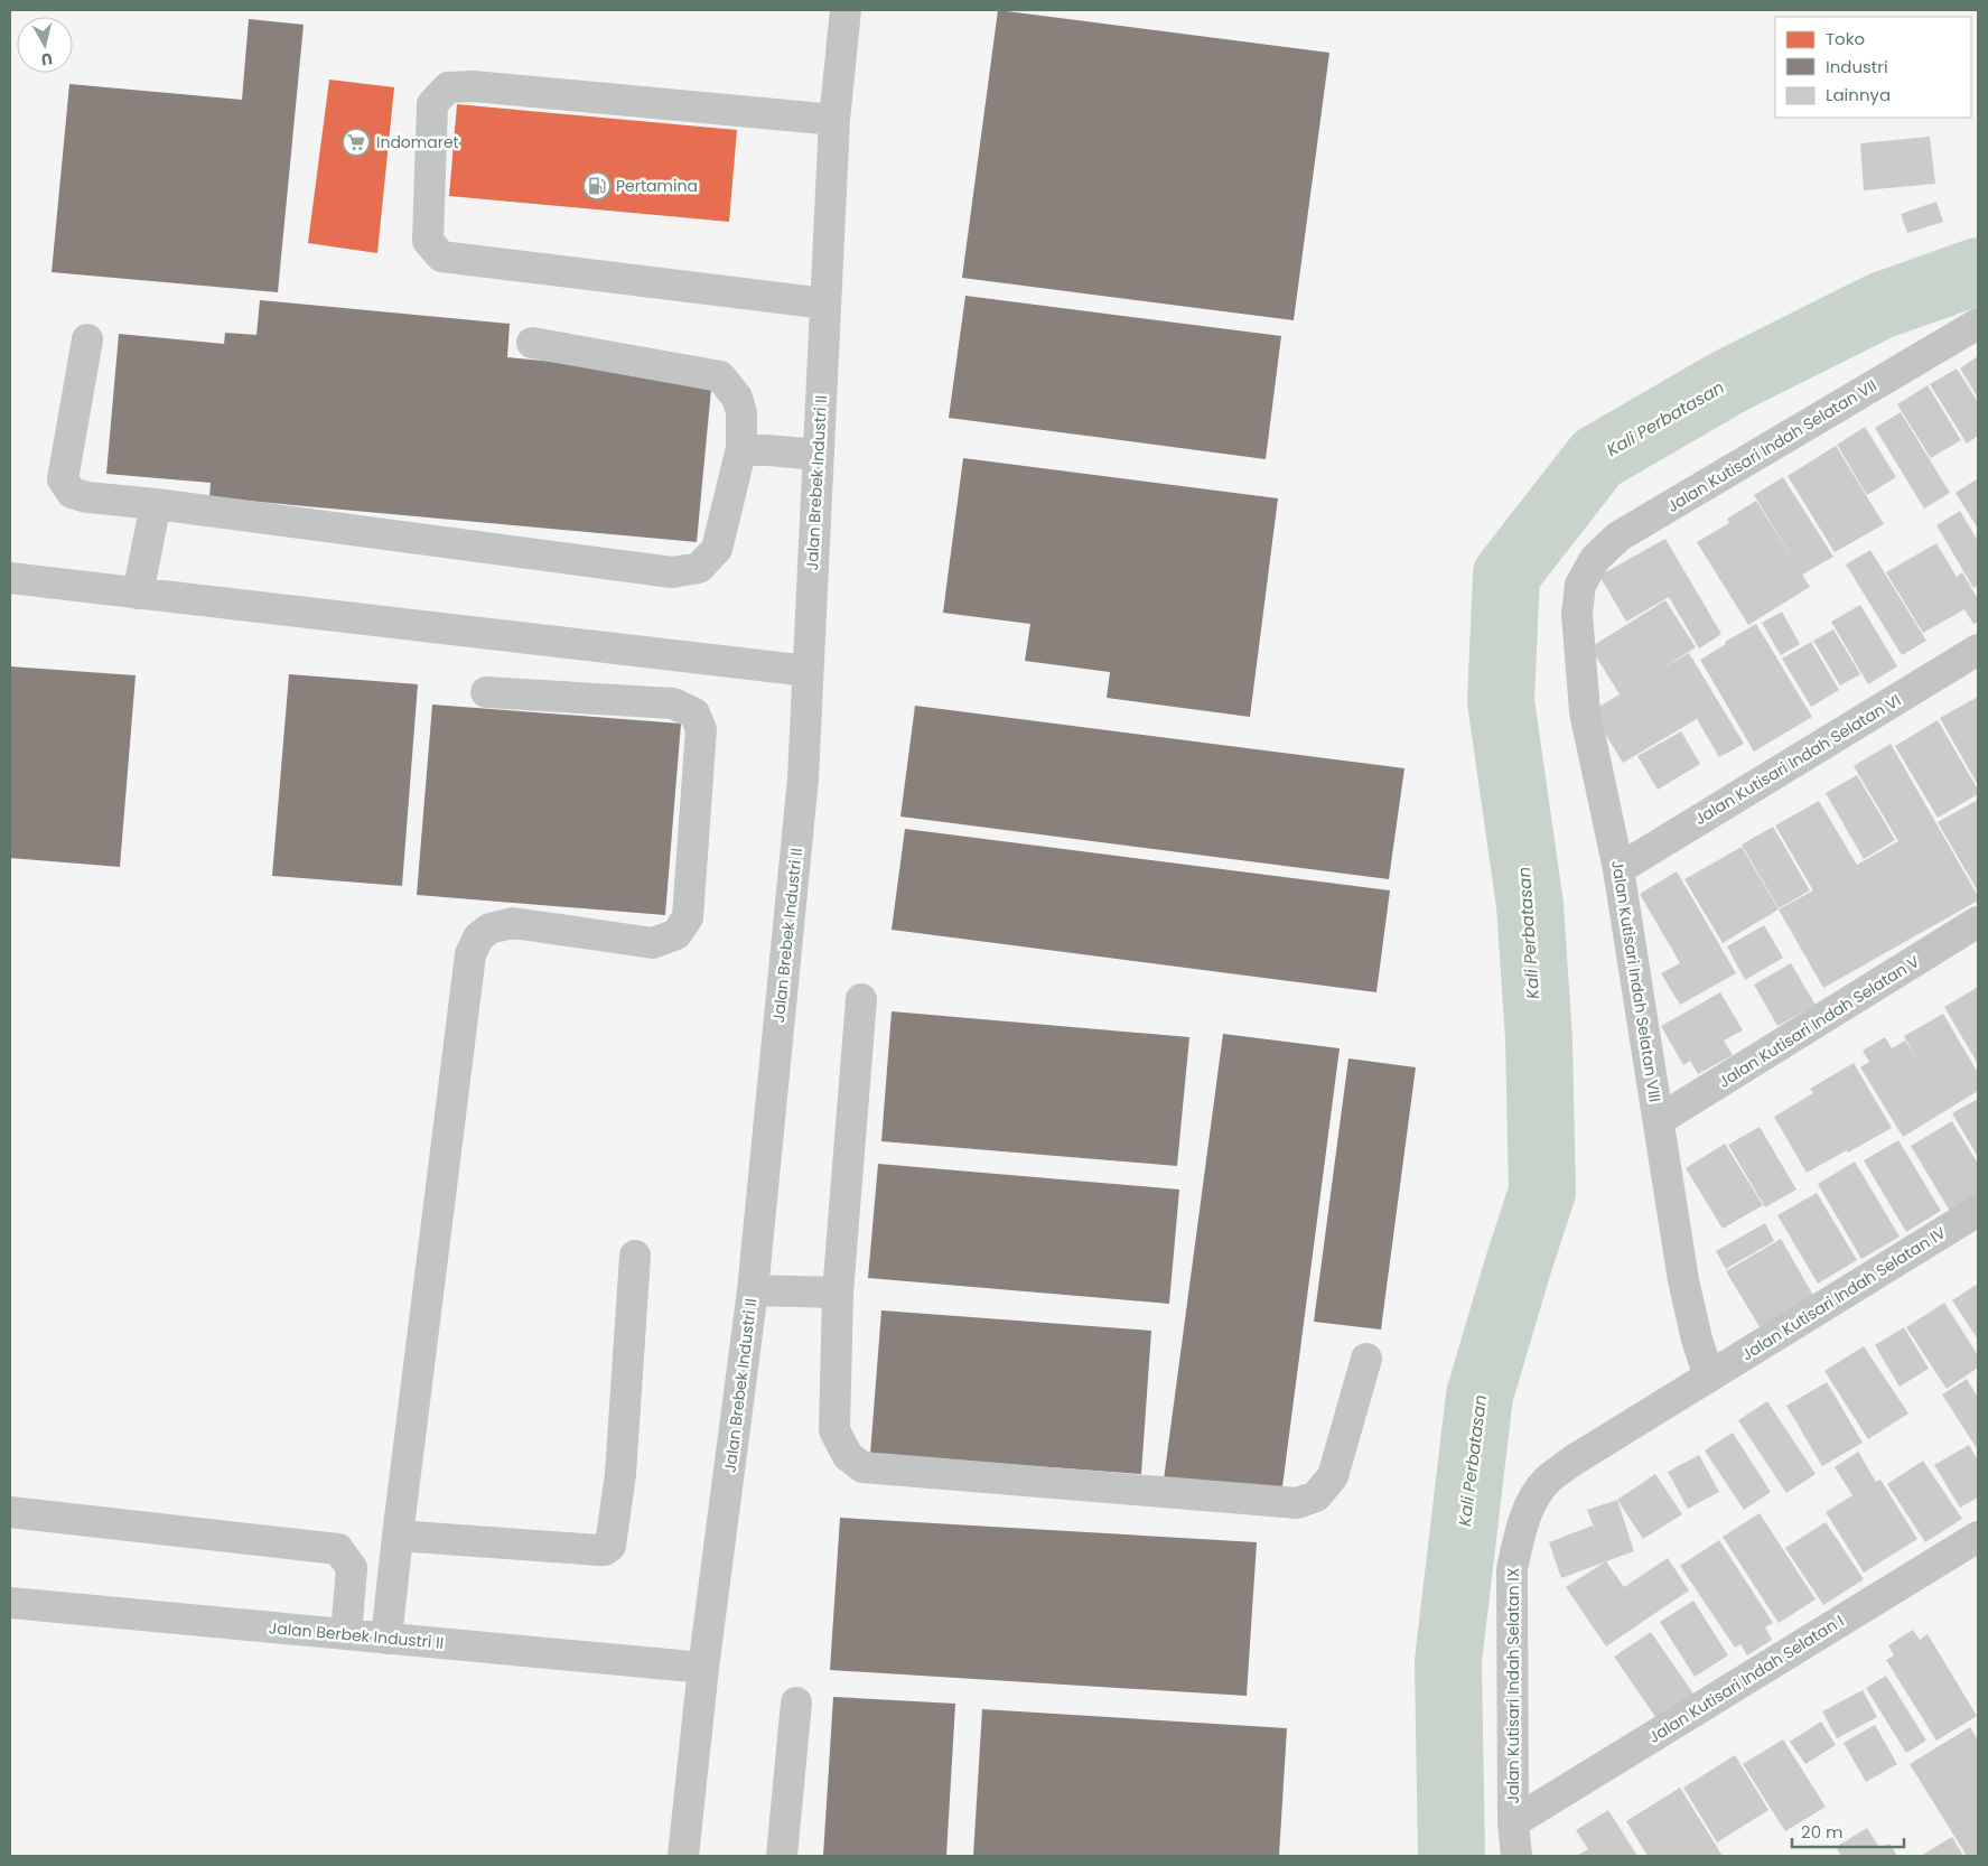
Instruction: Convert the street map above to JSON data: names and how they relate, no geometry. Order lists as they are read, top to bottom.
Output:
{
  "streets": {
    "street": [
      "Jalan Kutisari Indah Selatan VII",
      "Jalan Brebek Industri II",
      "Jalan Kutisari Indah Selatan VI",
      "Jalan Kutisari Indah Selatan VIII",
      "Jalan Kutisari Indah Selatan V",
      "Jalan Kutisari Indah Selatan IV",
      "Jalan Berbek Industri II",
      "Jalan Kutisari Indah Selatan I",
      "Jalan Kutisari Indah Selatan IX"
    ]
  },
  "crossings": [
    ["Jalan Kutisari Indah Selatan VII", "Jalan Kutisari Indah Selatan VIII"],
    ["Jalan Brebek Industri II", "Jalan Berbek Industri II"],
    ["Jalan Kutisari Indah Selatan VI", "Jalan Kutisari Indah Selatan VIII"],
    ["Jalan Kutisari Indah Selatan VIII", "Jalan Kutisari Indah Selatan V"],
    ["Jalan Kutisari Indah Selatan VIII", "Jalan Kutisari Indah Selatan IV"],
    ["Jalan Kutisari Indah Selatan VIII", "Jalan Kutisari Indah Selatan IX"],
    ["Jalan Kutisari Indah Selatan IV", "Jalan Kutisari Indah Selatan IX"],
    ["Jalan Kutisari Indah Selatan I", "Jalan Kutisari Indah Selatan IX"]
  ],
  "water": ["Kali Perbatasan"],
  "places": {
    "supermarket": ["Indomaret"],
    "fuel station": ["Pertamina"]
  },
  "legend": ["Toko", "Industri", "Lainnya"],
  "scale_bar": "20 m",
  "north": "bottom"
}
